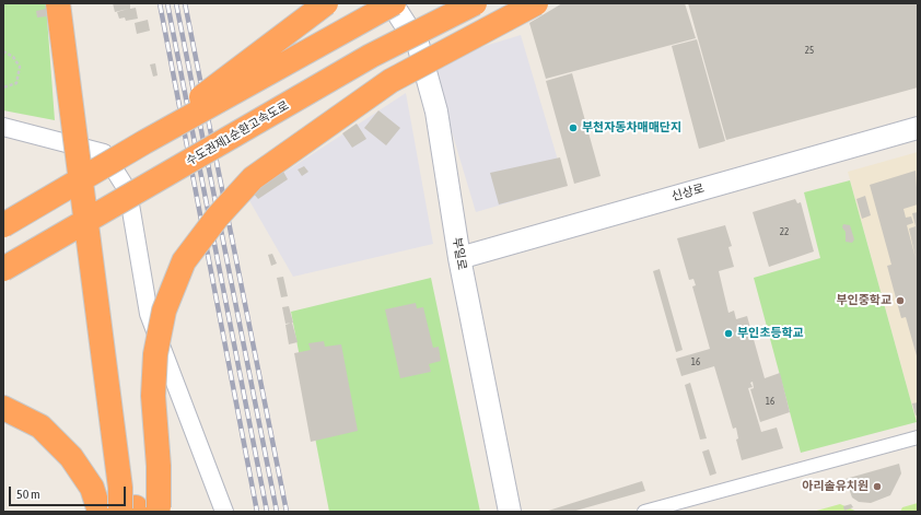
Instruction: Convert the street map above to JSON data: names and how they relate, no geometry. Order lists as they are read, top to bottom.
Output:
{
  "streets": {
    "highway": ["수도권제1순환고속도로"],
    "street": ["신상로", "부일로"]
  },
  "crossings": [
    ["신상로", "부일로"]
  ],
  "places": [
    "부천자동차매매단지",
    "부인중학교",
    "부인초등학교",
    "아리솔유치원"
  ],
  "house_numbers": [
    "25",
    "22",
    "16",
    "16"
  ],
  "scale_bar": "50 m"
}
